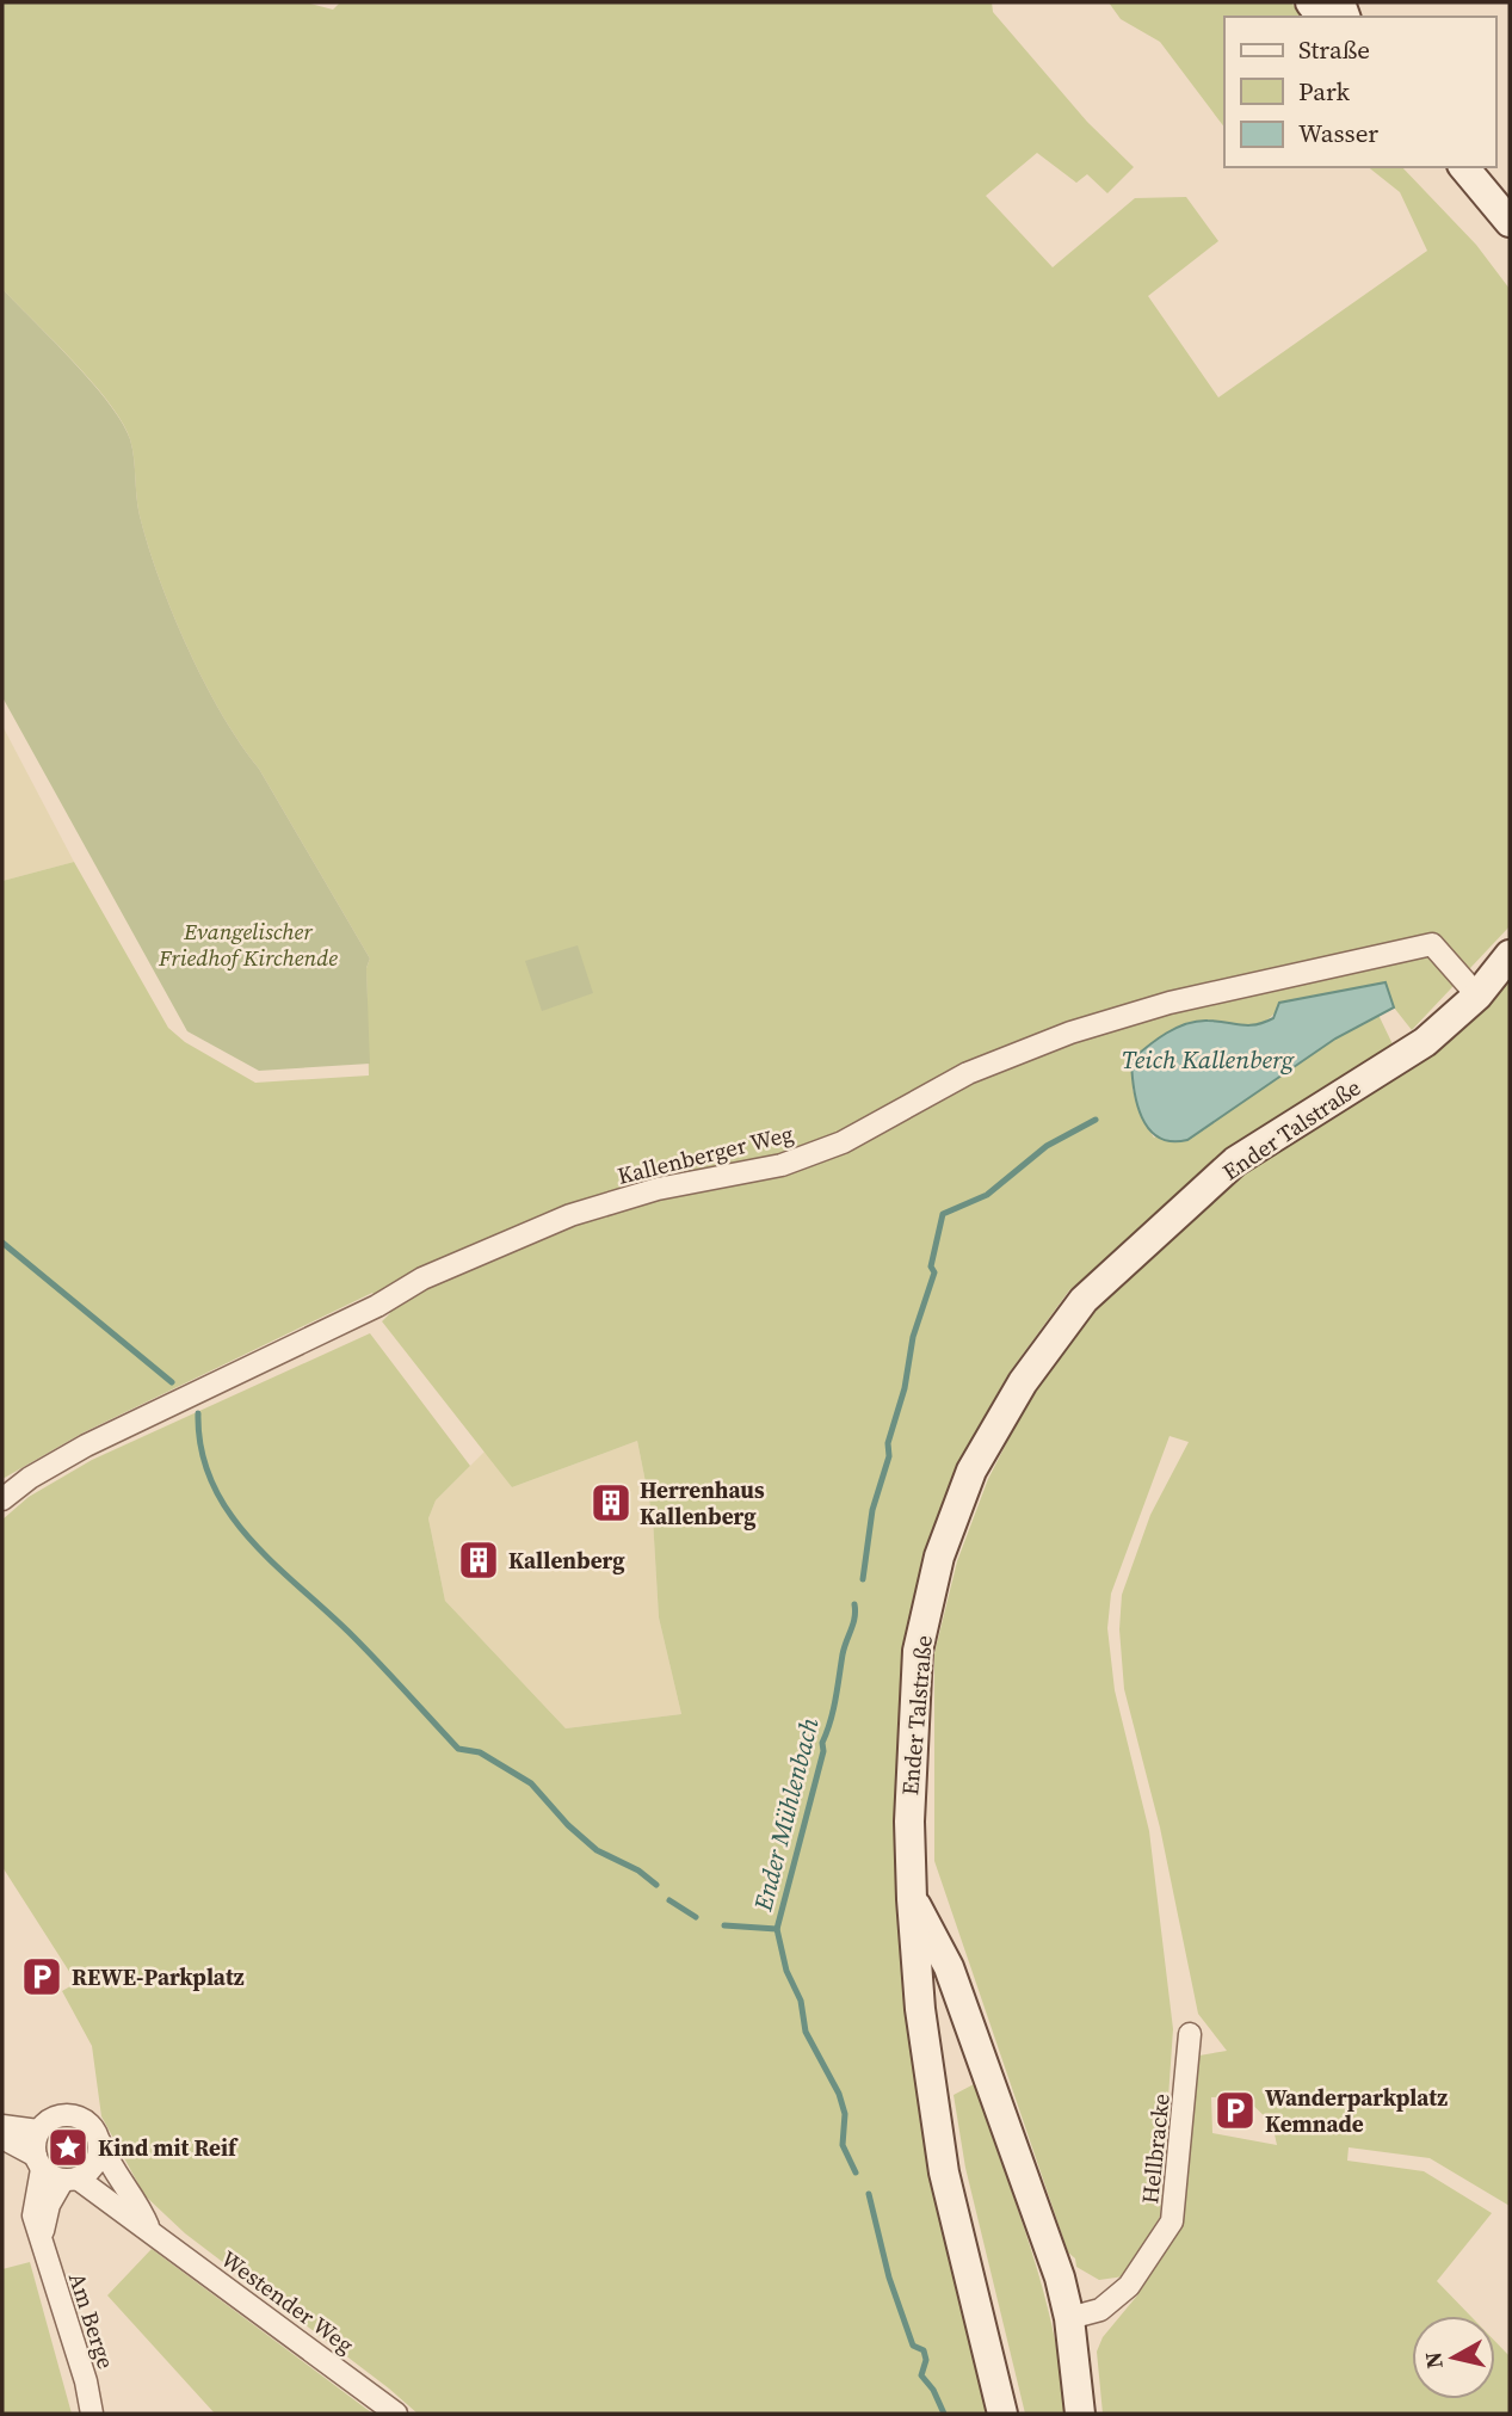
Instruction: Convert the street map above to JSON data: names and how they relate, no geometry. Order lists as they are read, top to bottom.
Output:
{
  "streets": {
    "main road": ["Ender Talstraße"],
    "street": [
      "Kallenberger Weg",
      "Hellbracke",
      "Westender Weg",
      "Am Berge"
    ]
  },
  "crossings": [
    ["Ender Talstraße", "Kallenberger Weg"],
    ["Westender Weg", "Am Berge"]
  ],
  "water": ["Teich Kallenberg", "Ender Mühlenbach"],
  "parks": ["Evangelischer Friedhof Kirchende"],
  "places": {
    "building": ["Herrenhaus Kallenberg", "Kallenberg"],
    "parking": ["REWE-Parkplatz", "Wanderparkplatz Kemnade"],
    "place": ["Kind mit Reif"]
  },
  "legend": ["Straße", "Park", "Wasser"],
  "north": "left"
}
